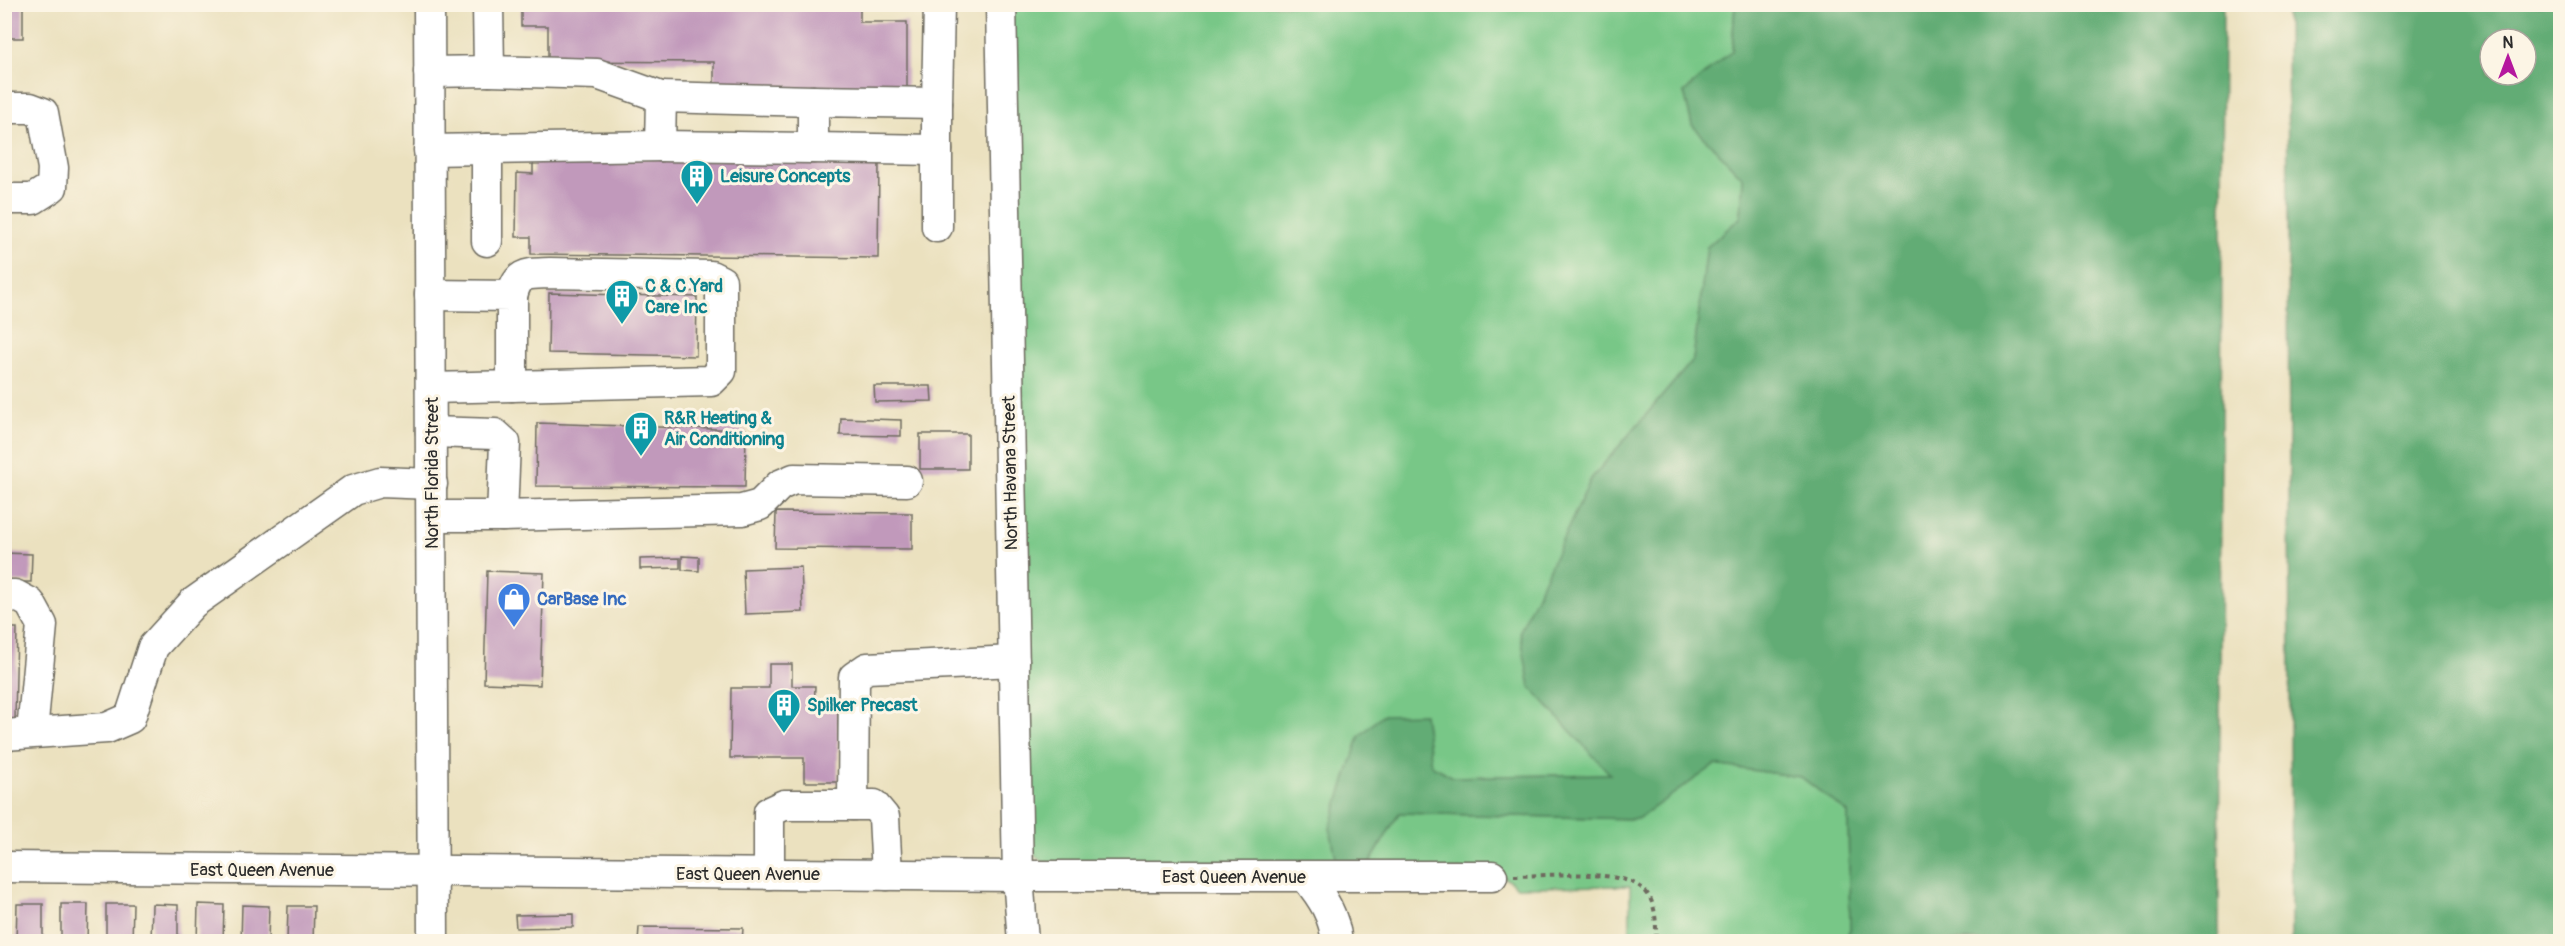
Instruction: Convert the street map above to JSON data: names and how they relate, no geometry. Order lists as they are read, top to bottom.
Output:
{
  "streets": {
    "street": ["North Florida Street", "North Havana Street", "East Queen Avenue"]
  },
  "crossings": [
    ["North Florida Street", "East Queen Avenue"],
    ["North Havana Street", "East Queen Avenue"]
  ],
  "places": {
    "building": [
      "Leisure Concepts",
      "C & C Yard Care Inc",
      "R&R Heating & Air Conditioning",
      "Spilker Precast"
    ],
    "shop": ["CarBase Inc"]
  },
  "north": "top"
}
